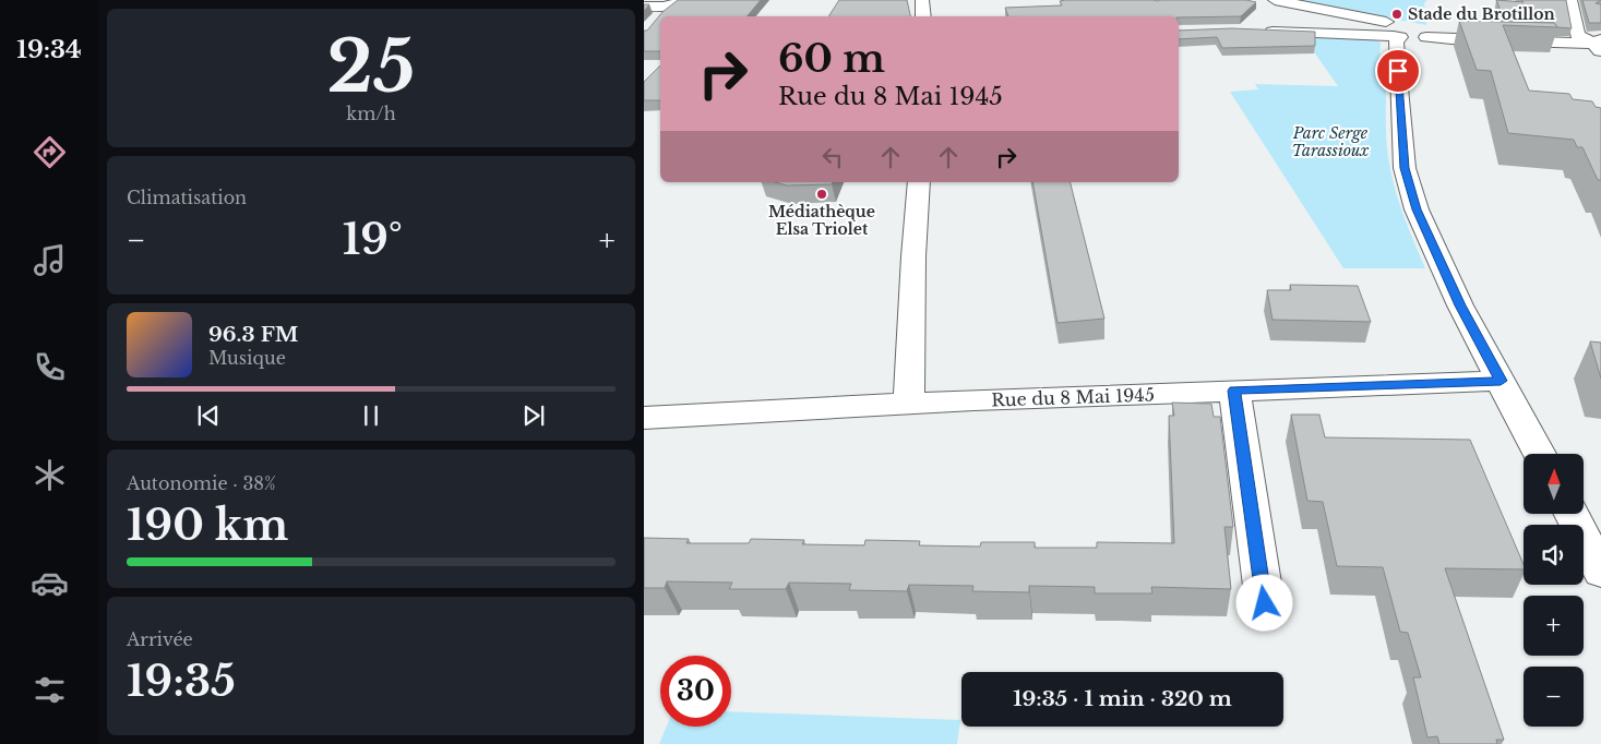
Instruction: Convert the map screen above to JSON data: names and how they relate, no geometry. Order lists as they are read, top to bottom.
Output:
{
  "streets": {
    "street": ["Rue du 8 Mai 1945"]
  },
  "parks": ["Parc Serge Tarassioux"],
  "places": ["Stade du Brotillon", "Médiathèque Elsa Triolet"],
  "north": "top",
  "page": {
    "tabs": "19:34",
    "tile": [
      ["25", "km/h"],
      "Climatisation",
      ["Autonomie · 38%", "190 km"],
      ["Arrivée", "19:35"]
    ],
    "turn": ["60 m", "Rue du 8 Mai 1945"],
    "heat": ["−", "19°", "+"],
    "song": ["96.3 FM", "Musique"],
    "map_buttons": ["+", "−"],
    "limit": "30",
    "trip": "19:35 · 1 min · 320 m"
  }
}
